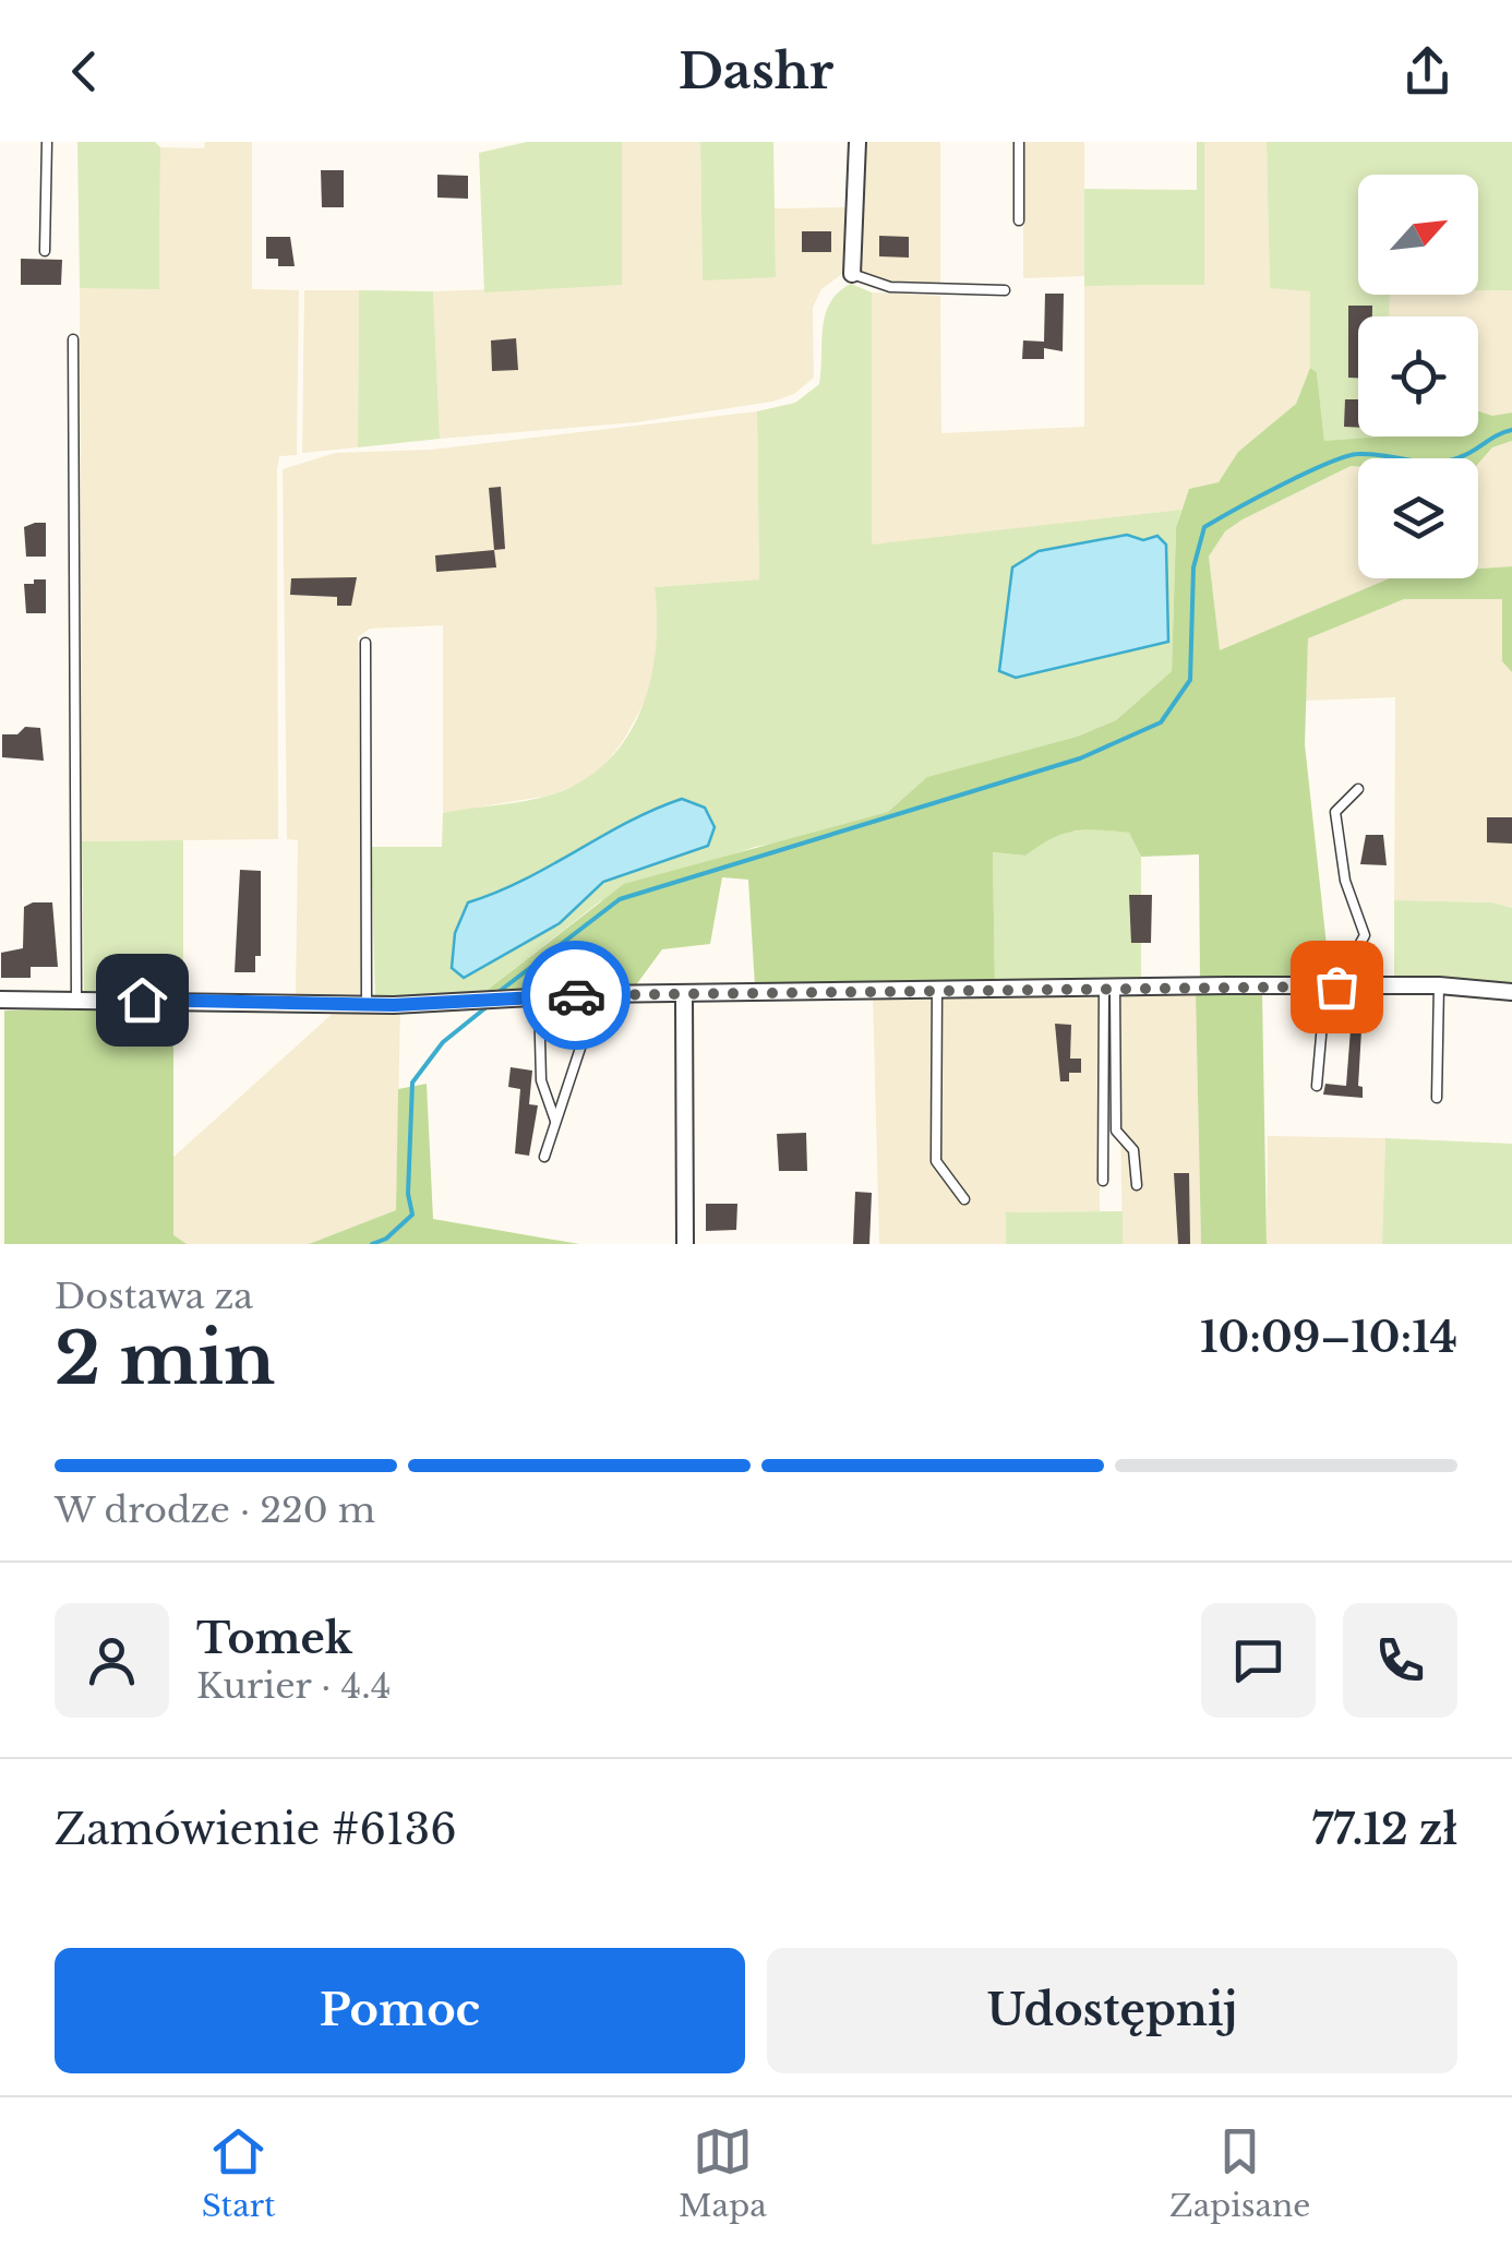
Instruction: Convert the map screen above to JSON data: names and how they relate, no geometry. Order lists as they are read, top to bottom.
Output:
{
  "north": "top right",
  "page": {
    "header": "Dashr",
    "heading": ["2 min", "Dostawa za", "10:09–10:14"],
    "panel": [
      "Tomek",
      "Kurier · 4.4",
      "Zamówienie #6136",
      "77.12 zł"
    ],
    "bar": "W drodze · 220 m",
    "buttons": ["Pomoc", "Udostępnij"],
    "tabs": ["Start", "Mapa", "Zapisane"]
  }
}
